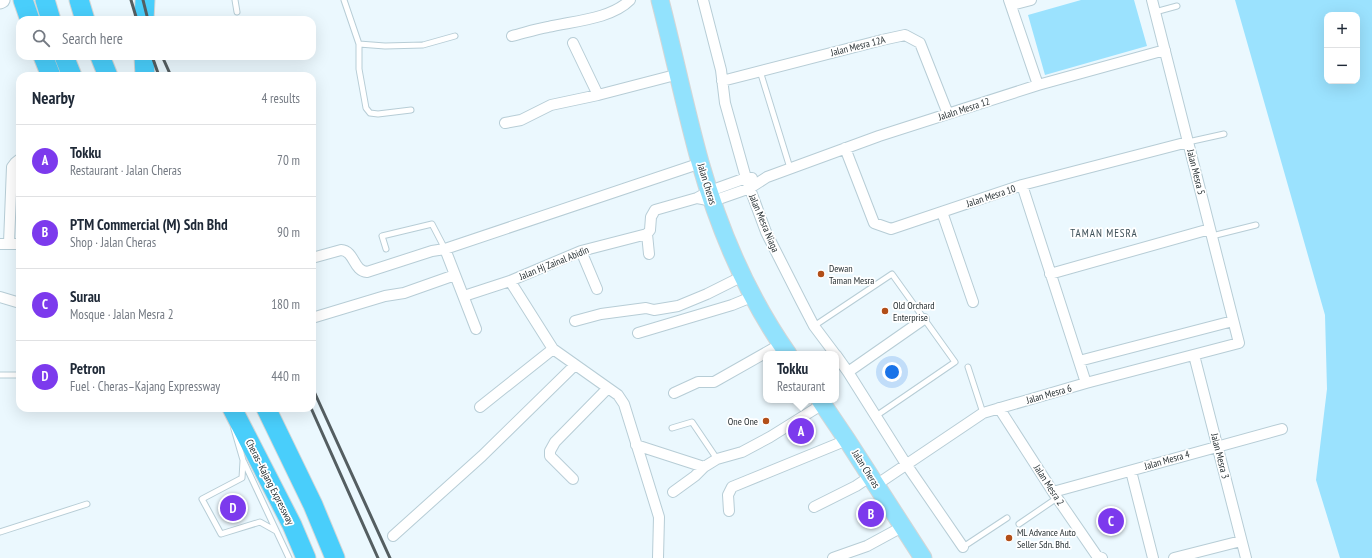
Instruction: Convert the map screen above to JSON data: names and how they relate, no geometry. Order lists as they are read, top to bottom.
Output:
{
  "streets": {
    "highway": ["Cheras–Kajang Expressway"],
    "main road": ["Jalan Cheras"],
    "street": [
      "Jalan Mesra 12A",
      "Jalaln Mesra 12",
      "Jalan Mesra 5",
      "Jalan Mesra 10",
      "Jalan Mesra Niaga",
      "Jalan Hj Zainal Abidin",
      "Jalan Mesra 6",
      "Jalan Mesra 3",
      "Jalan Mesra 4",
      "Jalan Mesra 2"
    ]
  },
  "crossings": [
    ["Jalan Mesra 12A", "Jalaln Mesra 12"],
    ["Jalan Mesra 12A", "Jalan Mesra Niaga"],
    ["Jalaln Mesra 12", "Jalan Mesra 5"],
    ["Jalaln Mesra 12", "Jalan Mesra 10"],
    ["Jalan Mesra 5", "Jalan Mesra 10"],
    ["Jalan Mesra 5", "Jalan Mesra 6"],
    ["Jalan Cheras", "Jalan Mesra 6"],
    ["Jalan Mesra Niaga", "Jalan Mesra 6"],
    ["Jalan Mesra 6", "Jalan Mesra 3"],
    ["Jalan Mesra 6", "Jalan Mesra 2"],
    ["Jalan Mesra 3", "Jalan Mesra 4"],
    ["Jalan Mesra 4", "Jalan Mesra 2"]
  ],
  "districts": ["TAMAN MESRA"],
  "places": [
    "Dewan Taman Mesra",
    "Old Orchard Enterprise",
    "One One",
    "ML Advance Auto Seller Sdn. Bhd."
  ],
  "page": {
    "map_buttons": ["+", "−"],
    "search": "Search here",
    "heading": ["Nearby", "4 results"],
    "list": [
      {
        "mark": "A",
        "name": "Tokku",
        "note": "Restaurant · Jalan Cheras",
        "value": "70 m"
      },
      {
        "mark": "B",
        "name": "PTM Commercial (M) Sdn Bhd",
        "note": "Shop · Jalan Cheras",
        "value": "90 m"
      },
      {
        "mark": "C",
        "name": "Surau",
        "note": "Mosque · Jalan Mesra 2",
        "value": "180 m"
      },
      {
        "mark": "D",
        "name": "Petron",
        "note": "Fuel · Cheras–Kajang Expressway",
        "value": "440 m"
      }
    ],
    "popup": ["Tokku", "Restaurant"],
    "pins": [
      "A",
      "D",
      "B",
      "C"
    ]
  }
}
